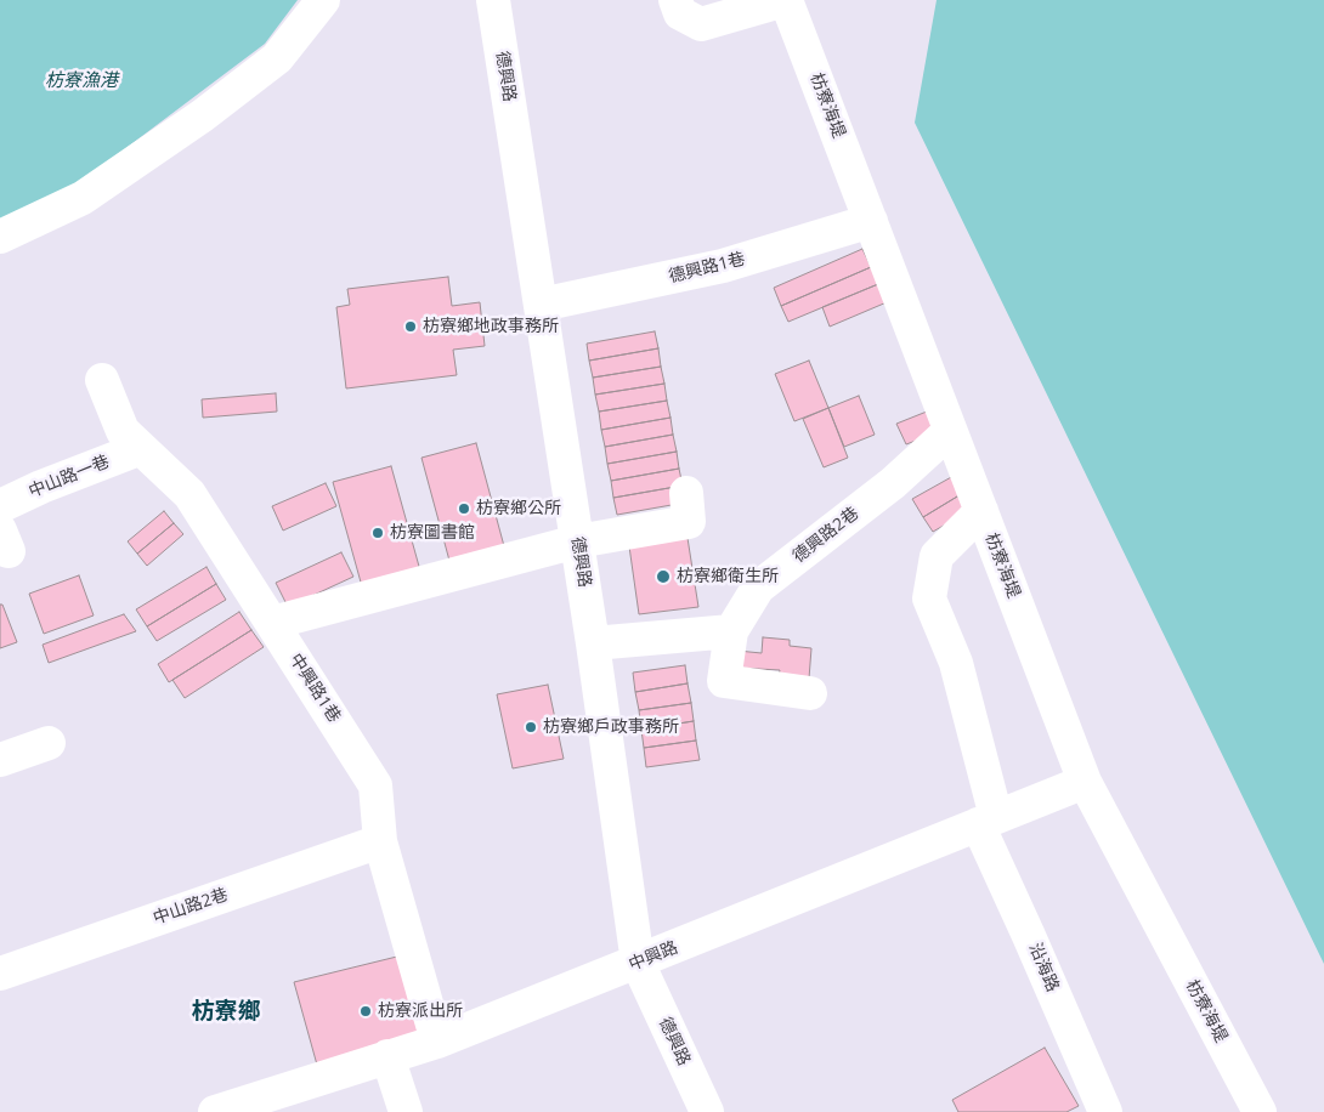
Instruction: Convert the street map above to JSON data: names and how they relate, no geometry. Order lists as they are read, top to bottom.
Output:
{
  "streets": {
    "street": [
      "德興路",
      "枋寮海堤",
      "德興路1巷",
      "中山路一巷",
      "德興路2巷",
      "中興路1巷",
      "中山路2巷",
      "中興路",
      "沿海路"
    ]
  },
  "crossings": [
    ["德興路", "德興路1巷"],
    ["德興路", "中興路"],
    ["枋寮海堤", "德興路1巷"],
    ["枋寮海堤", "德興路2巷"],
    ["枋寮海堤", "中興路"],
    ["枋寮海堤", "沿海路"],
    ["中山路一巷", "中興路1巷"],
    ["中興路1巷", "中山路2巷"],
    ["中興路1巷", "中興路"],
    ["中興路", "沿海路"]
  ],
  "districts": ["枋寮鄉"],
  "water": ["枋寮漁港"],
  "places": [
    "枋寮鄉地政事務所",
    "枋寮鄉公所",
    "枋寮圖書館",
    "枋寮鄉衛生所",
    "枋寮鄉戶政事務所",
    "枋寮派出所"
  ]
}
